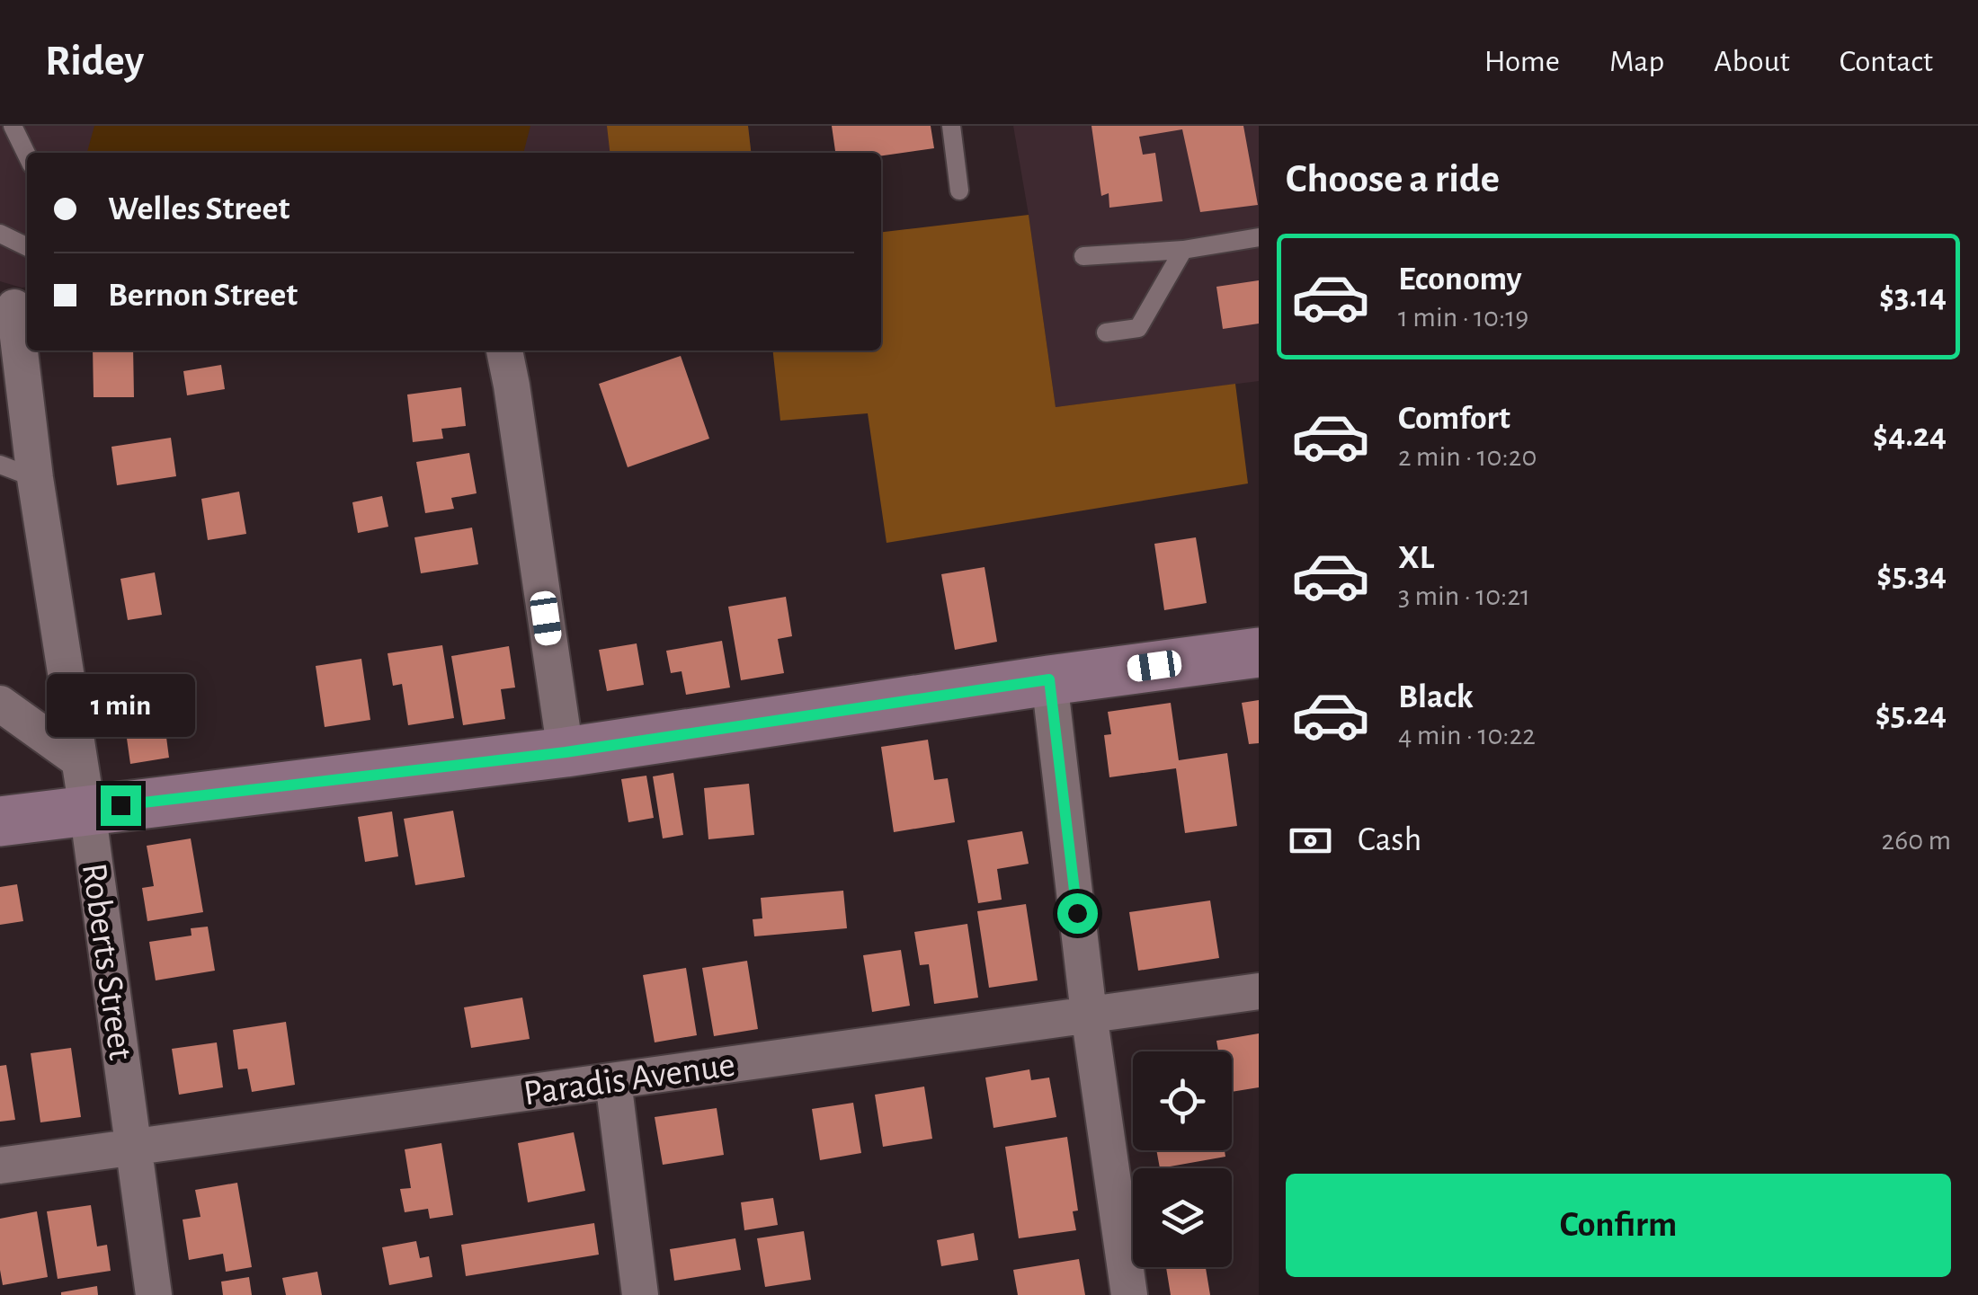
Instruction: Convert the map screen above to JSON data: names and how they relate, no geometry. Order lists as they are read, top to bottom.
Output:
{
  "streets": {
    "street": ["Roberts Street", "Paradis Avenue"]
  },
  "crossings": [
    ["Roberts Street", "Paradis Avenue"]
  ],
  "page": {
    "header": "Ridey",
    "nav": [
      "Home",
      "Map",
      "About",
      "Contact"
    ],
    "heading": "Choose a ride",
    "banner": ["Welles Street", "Bernon Street"],
    "list": [
      {
        "name": "Economy",
        "note": "1 min · 10:19",
        "value": "$3.14"
      },
      {
        "name": "Comfort",
        "note": "2 min · 10:20",
        "value": "$4.24"
      },
      {
        "name": "XL",
        "note": "3 min · 10:21",
        "value": "$5.34"
      },
      {
        "name": "Black",
        "note": "4 min · 10:22",
        "value": "$5.24"
      }
    ],
    "bubble": "1 min",
    "pay": ["Cash", "260 m"],
    "buttons": "Confirm"
  }
}
